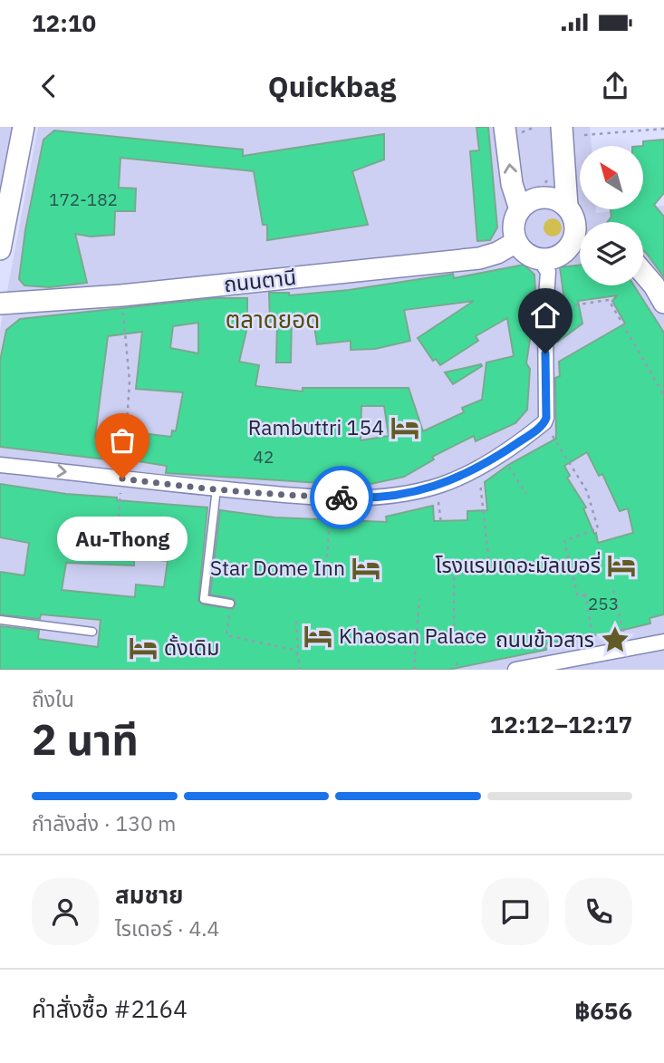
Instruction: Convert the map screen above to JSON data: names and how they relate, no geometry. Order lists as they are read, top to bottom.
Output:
{
  "streets": {
    "street": ["ถนนตานี"]
  },
  "districts": ["ตลาดยอด"],
  "places": {
    "hotel": [
      "Rambuttri 154",
      "โรงแรมเดอะมัลเบอรี่",
      "Star Dome Inn",
      "Khaosan Palace",
      "ดั้งเดิม"
    ],
    "other": ["Au-Thong"],
    "place": ["ถนนข้าวสาร"]
  },
  "house_numbers": ["172-182", "42", "253"],
  "north": "top left",
  "page": {
    "status": "12:10",
    "header": "Quickbag",
    "bubble": "Au-Thong",
    "heading": ["2 นาที", "ถึงใน", "12:12–12:17"],
    "panel": [
      "สมชาย",
      "ไรเดอร์ · 4.4",
      "คำสั่งซื้อ #2164",
      "฿656"
    ],
    "bar": "กำลังส่ง · 130 m"
  }
}
